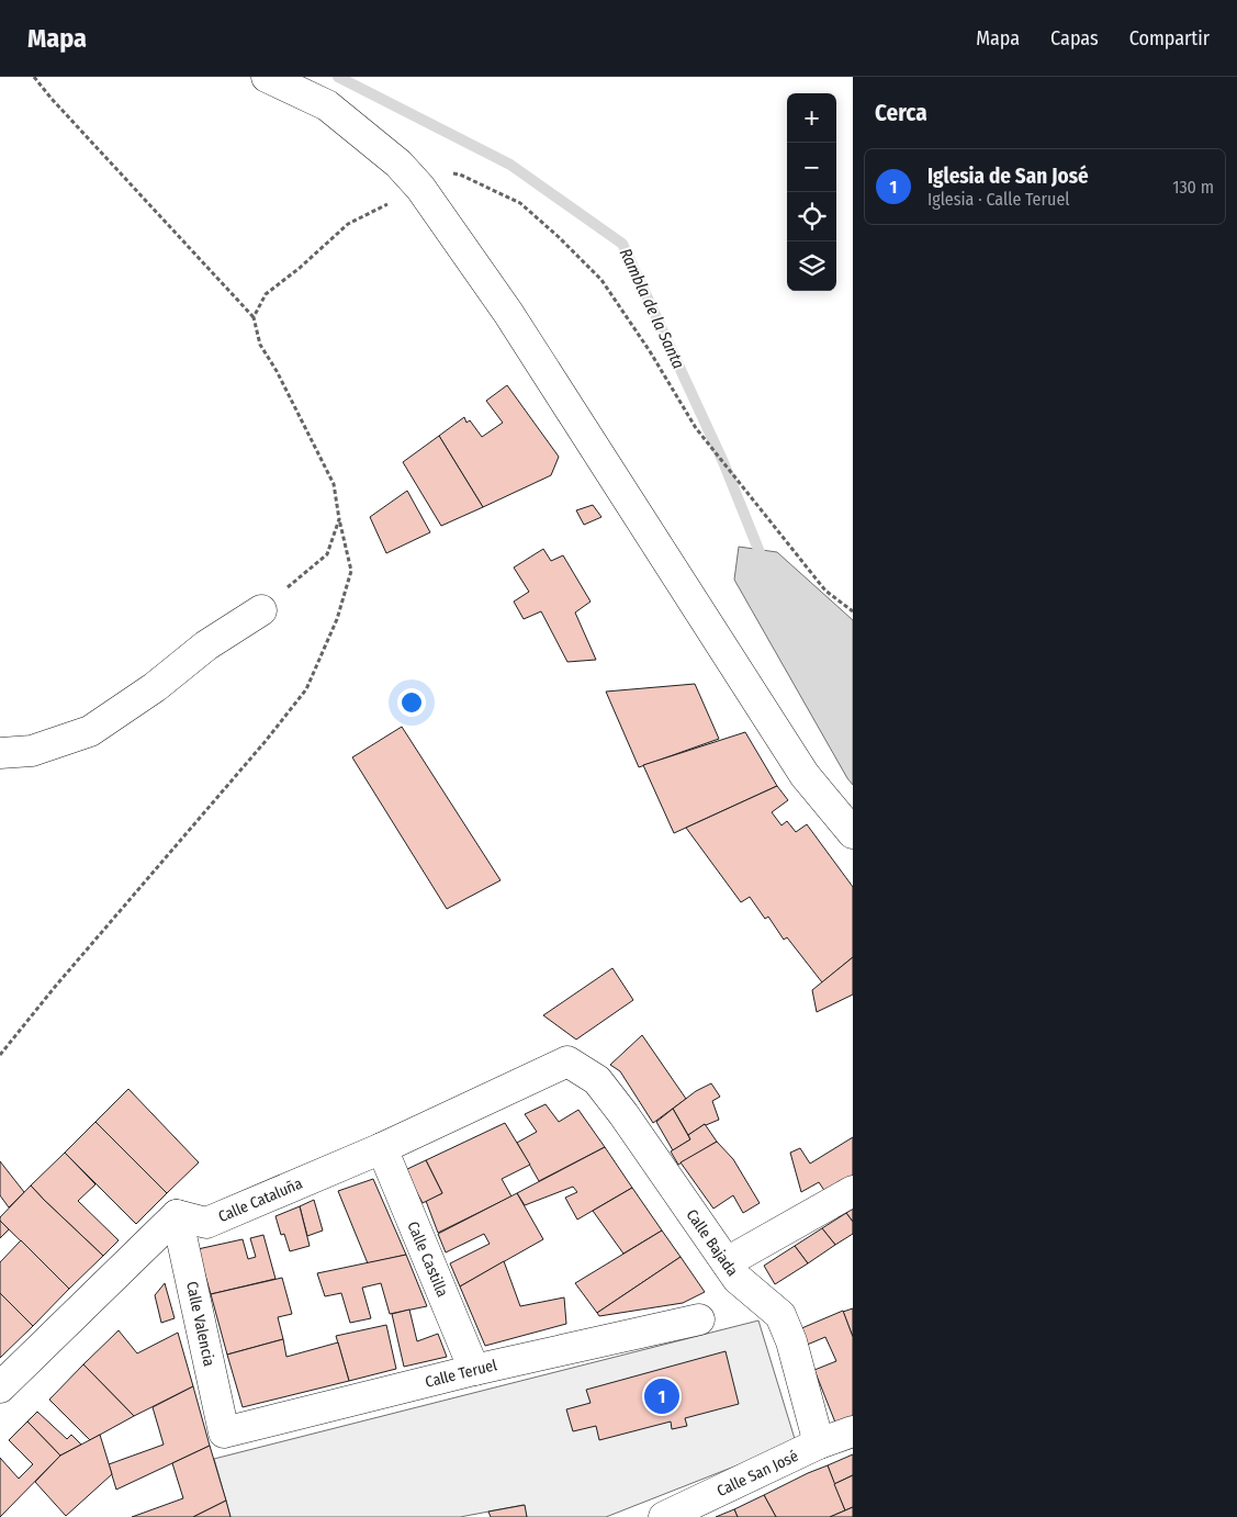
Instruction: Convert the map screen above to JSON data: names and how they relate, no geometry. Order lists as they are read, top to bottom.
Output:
{
  "streets": {
    "street": [
      "Calle Cataluña",
      "Calle Bajada",
      "Calle Castilla",
      "Calle Valencia",
      "Calle Teruel",
      "Calle San José"
    ]
  },
  "crossings": [
    ["Calle Cataluña", "Calle Bajada"],
    ["Calle Cataluña", "Calle Castilla"],
    ["Calle Cataluña", "Calle Valencia"],
    ["Calle Bajada", "Calle San José"],
    ["Calle Castilla", "Calle Teruel"],
    ["Calle Valencia", "Calle Teruel"]
  ],
  "water": ["Rambla de la Santa"],
  "page": {
    "header": "Mapa",
    "nav": ["Mapa", "Capas", "Compartir"],
    "heading": "Cerca",
    "map_buttons": ["+", "−"],
    "list": [
      {
        "mark": "1",
        "name": "Iglesia de San José",
        "note": "Iglesia · Calle Teruel",
        "value": "130 m"
      }
    ],
    "pins": "1"
  }
}
